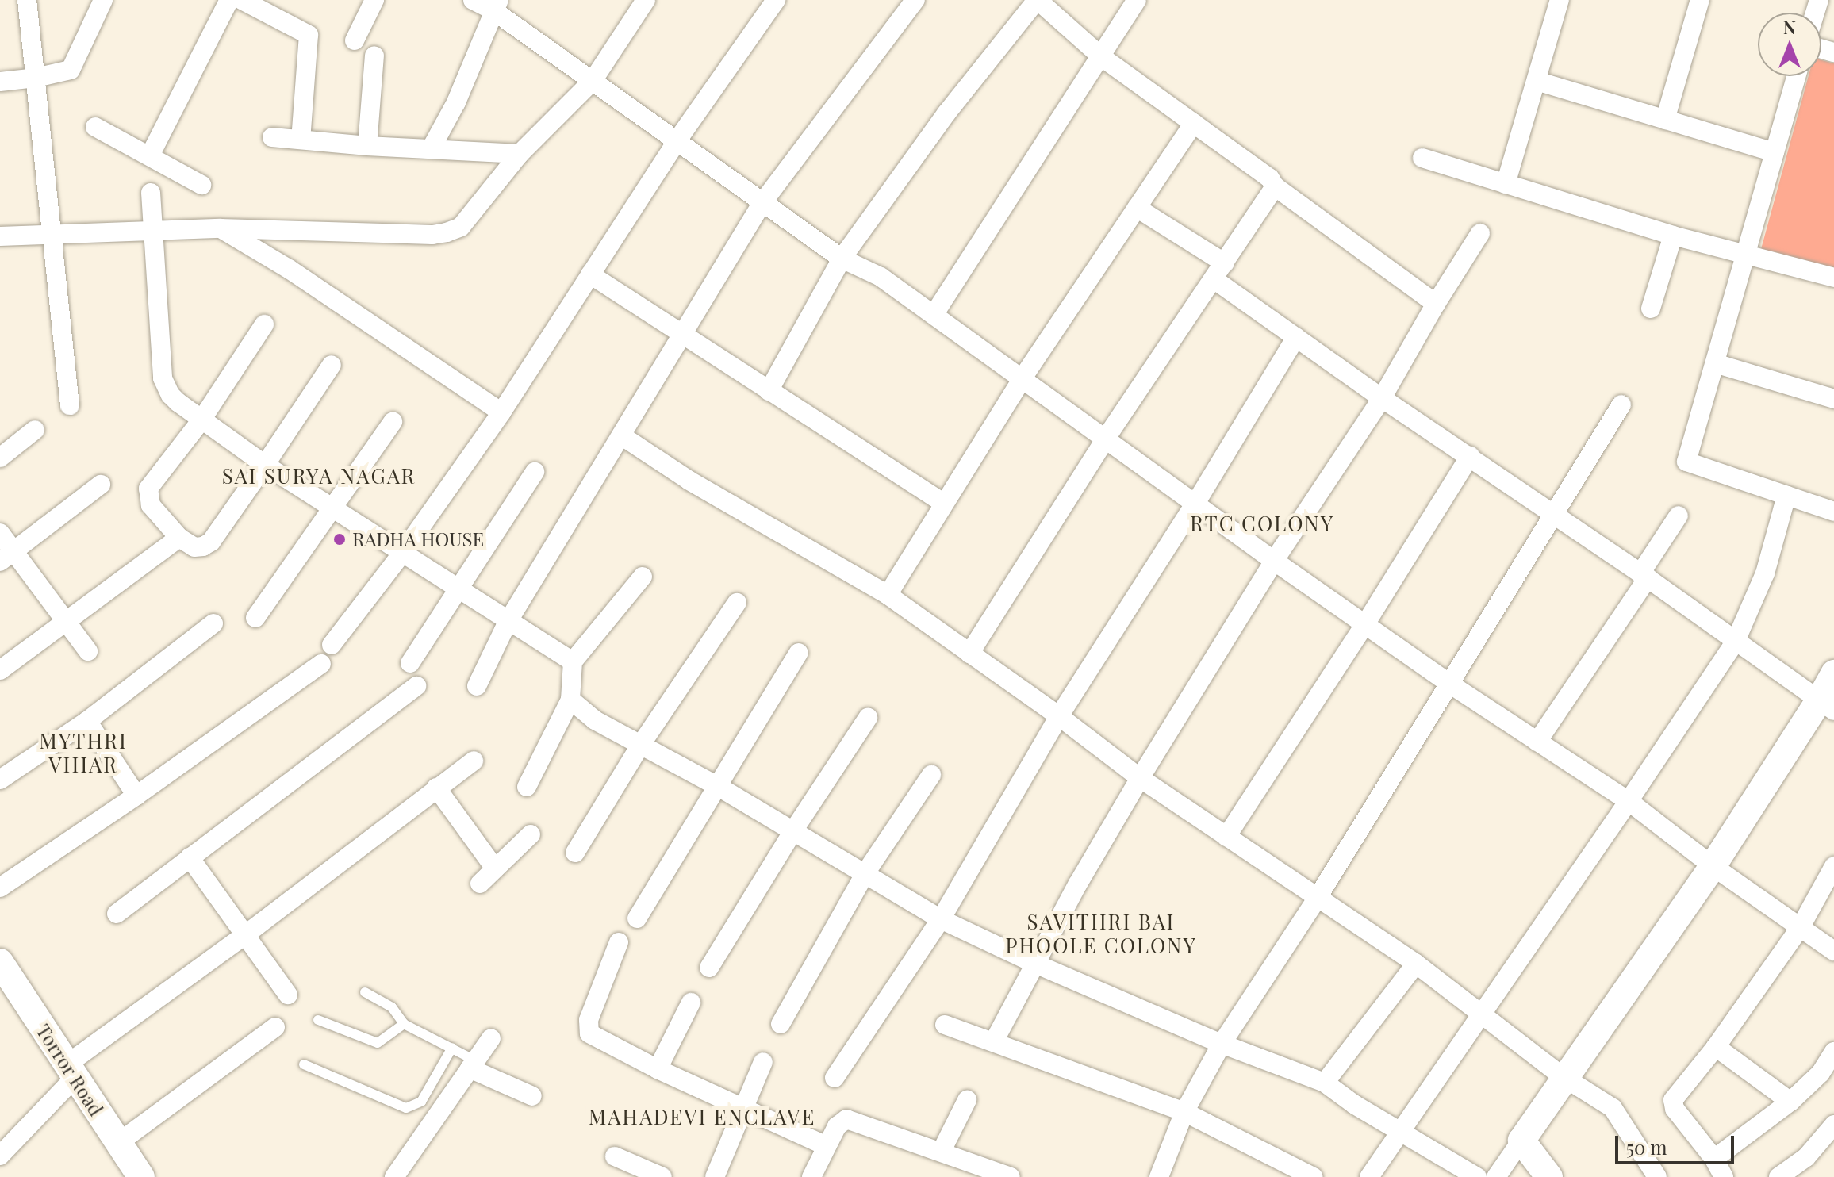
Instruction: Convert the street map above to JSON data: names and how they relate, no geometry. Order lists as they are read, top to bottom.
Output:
{
  "streets": {
    "street": ["Torror Road"]
  },
  "districts": [
    "SAI SURYA NAGAR",
    "RTC COLONY",
    "MYTHRI VIHAR",
    "SAVITHRI BAI PHOOLE COLONY",
    "MAHADEVI ENCLAVE"
  ],
  "places": ["RADHA HOUSE"],
  "scale_bar": "50 m",
  "north": "top"
}
